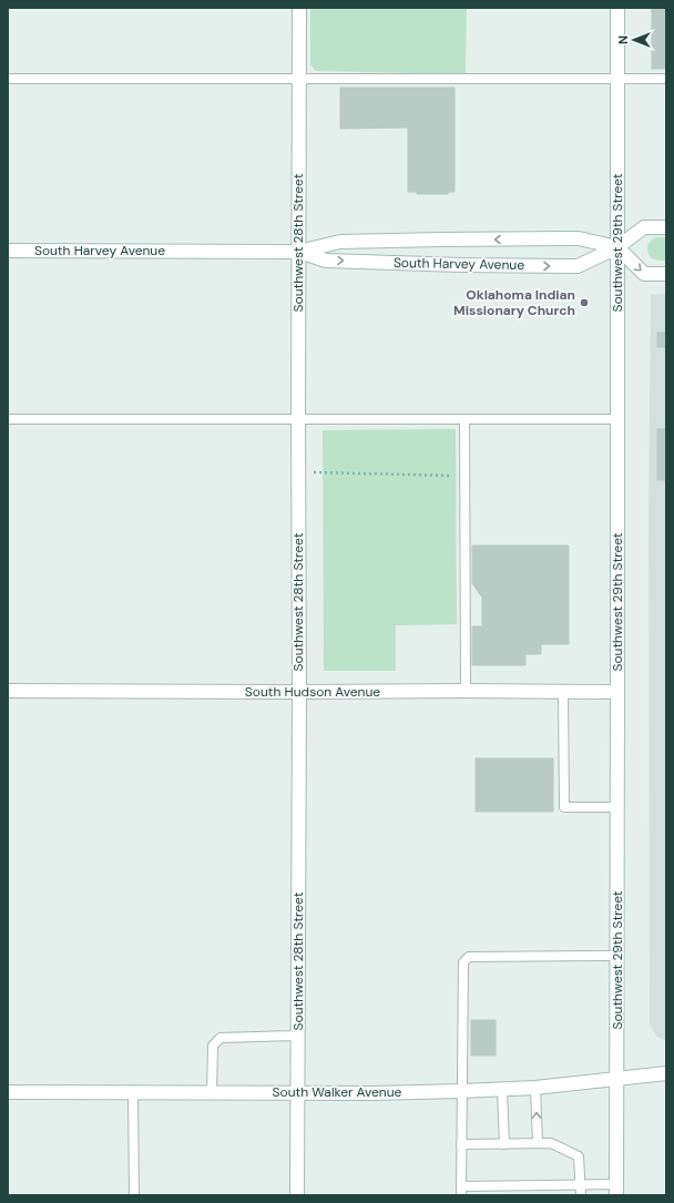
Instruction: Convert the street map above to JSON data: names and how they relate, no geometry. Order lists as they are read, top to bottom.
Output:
{
  "streets": {
    "street": [
      "Southwest 28th Street",
      "Southwest 29th Street",
      "South Harvey Avenue",
      "South Hudson Avenue",
      "South Walker Avenue"
    ]
  },
  "crossings": [
    ["Southwest 28th Street", "South Harvey Avenue"],
    ["Southwest 28th Street", "South Hudson Avenue"],
    ["Southwest 28th Street", "South Walker Avenue"],
    ["Southwest 29th Street", "South Harvey Avenue"],
    ["Southwest 29th Street", "South Hudson Avenue"],
    ["Southwest 29th Street", "South Walker Avenue"]
  ],
  "places": ["Oklahoma Indian Missionary Church"],
  "north": "left"
}
